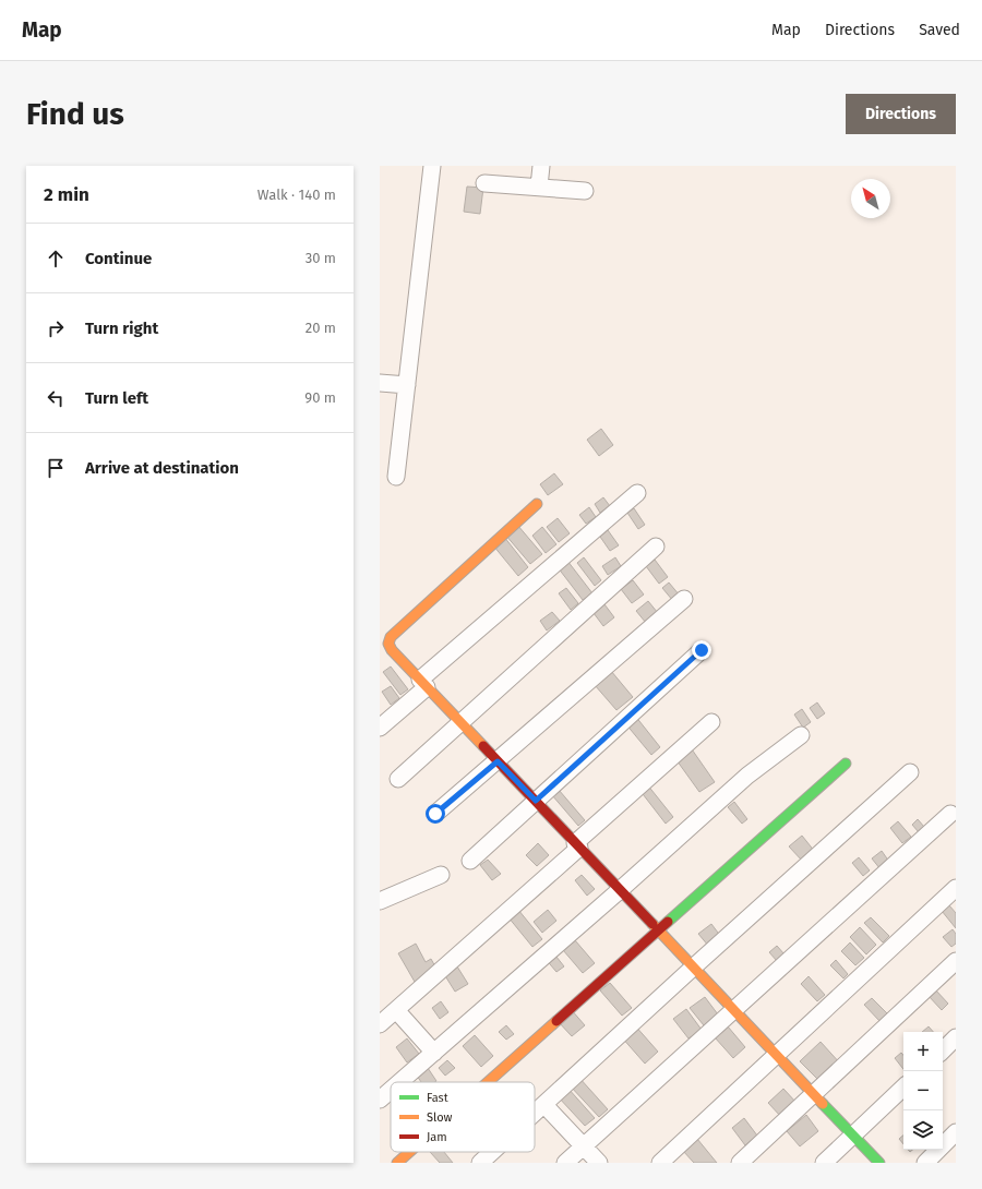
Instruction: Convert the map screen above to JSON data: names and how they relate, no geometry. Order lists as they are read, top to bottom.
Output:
{
  "legend": ["Fast", "Slow", "Jam"],
  "north": "top left",
  "page": {
    "header": "Map",
    "nav": ["Map", "Directions", "Saved"],
    "buttons": "Directions",
    "title": "Find us",
    "heading": ["2 min", "Walk · 140 m"],
    "list": [
      ["Continue", "30 m"],
      ["Turn right", "20 m"],
      ["Turn left", "90 m"],
      "Arrive at destination"
    ],
    "map_buttons": ["+", "−"]
  }
}
